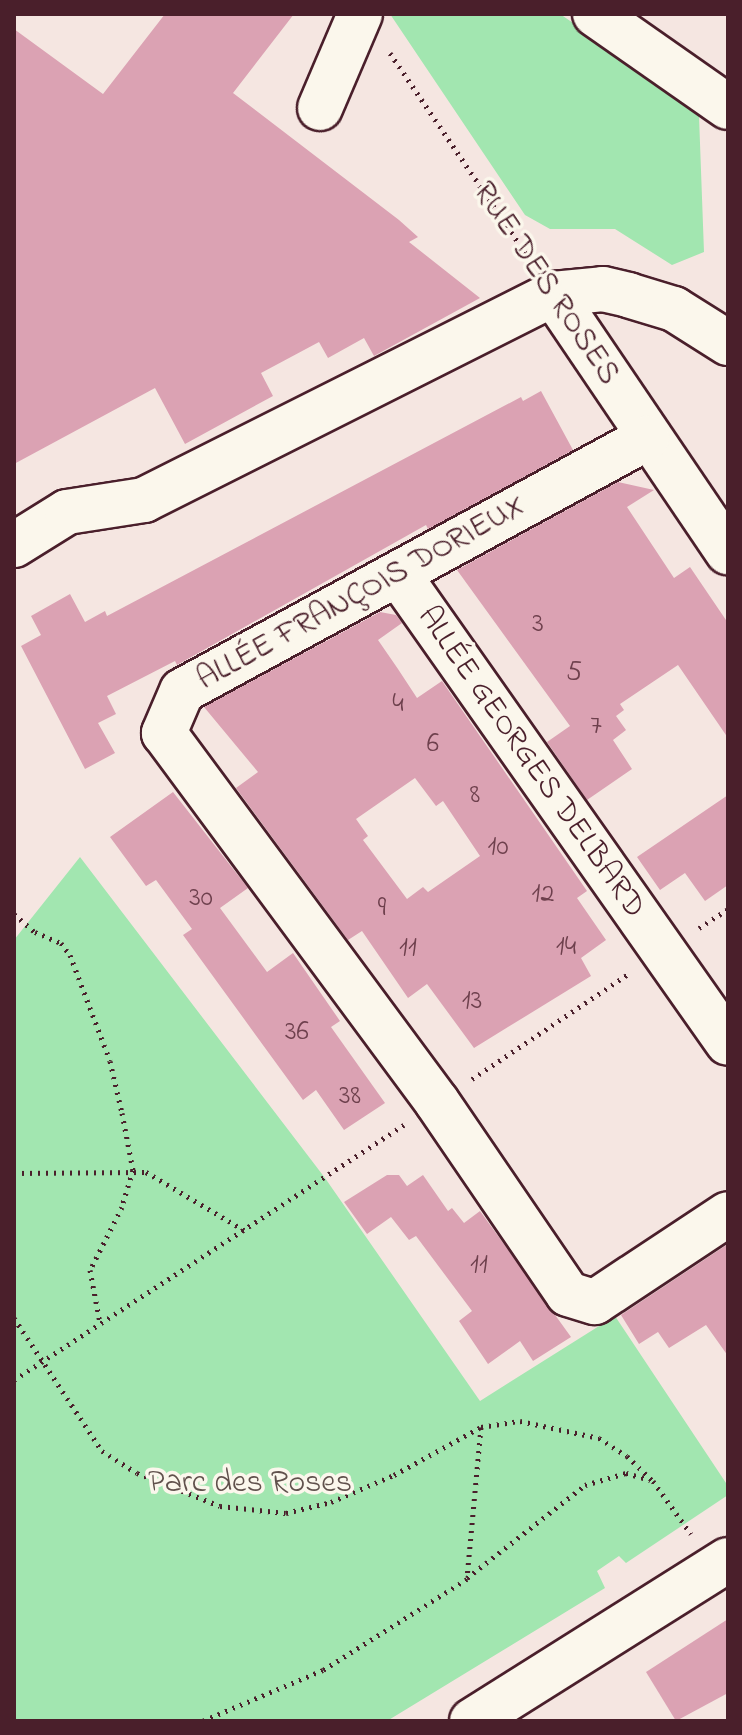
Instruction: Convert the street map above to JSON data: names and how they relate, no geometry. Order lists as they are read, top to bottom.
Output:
{
  "streets": {
    "street": ["RUE DES ROSES", "ALLÉE FRANÇOIS DORIEUX", "ALLÉE GEORGES DELBARD"]
  },
  "crossings": [
    ["RUE DES ROSES", "ALLÉE FRANÇOIS DORIEUX"],
    ["ALLÉE FRANÇOIS DORIEUX", "ALLÉE GEORGES DELBARD"]
  ],
  "parks": ["Parc des Roses"],
  "house_numbers": [
    "3",
    "5",
    "4",
    "7",
    "6",
    "8",
    "10",
    "12",
    "30",
    "9",
    "14",
    "11",
    "13",
    "36",
    "38",
    "11"
  ]
}
